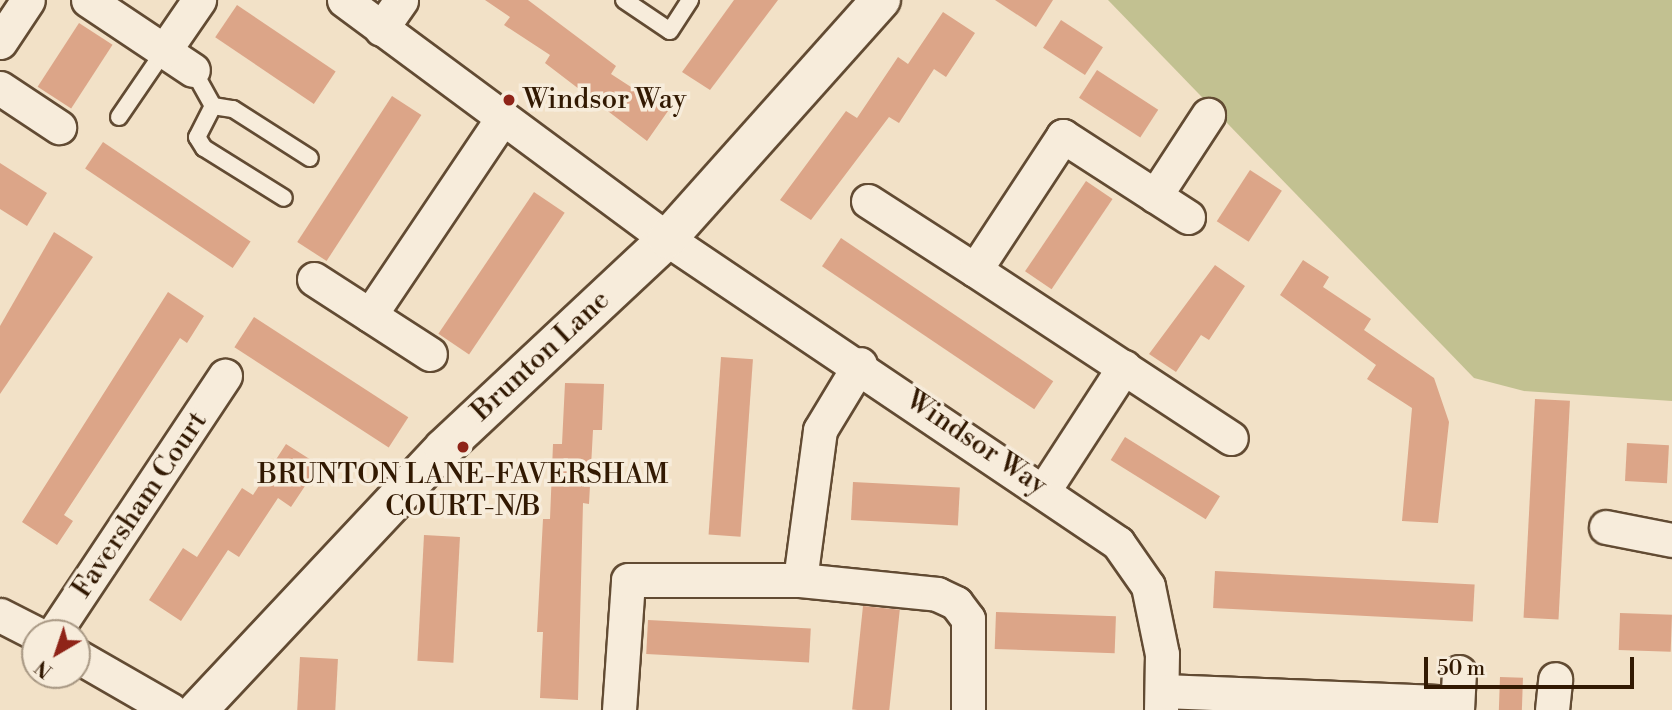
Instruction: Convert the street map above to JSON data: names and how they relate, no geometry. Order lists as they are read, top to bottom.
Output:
{
  "streets": {
    "street": ["Brunton Lane", "Windsor Way", "Faversham Court"]
  },
  "crossings": [
    ["Brunton Lane", "Windsor Way"]
  ],
  "places": ["Windsor Way", "BRUNTON LANE-FAVERSHAM COURT-N/B"],
  "scale_bar": "50 m",
  "north": "bottom left"
}
